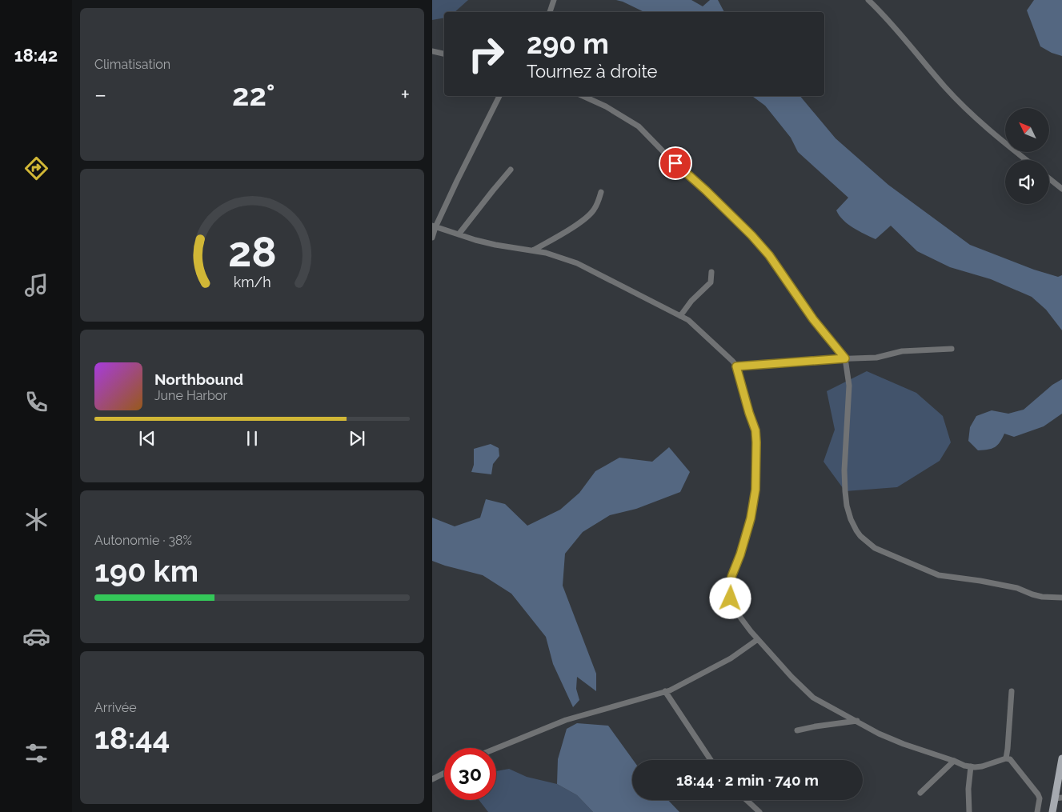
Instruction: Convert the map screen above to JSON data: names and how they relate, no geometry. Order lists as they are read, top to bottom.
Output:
{
  "north": "top left",
  "page": {
    "tabs": "18:42",
    "tile": [
      "Climatisation",
      ["Autonomie · 38%", "190 km"],
      ["Arrivée", "18:44"]
    ],
    "turn": ["290 m", "Tournez à droite"],
    "heat": ["−", "22°", "+"],
    "song": ["Northbound", "June Harbor"],
    "limit": "30",
    "trip": "18:44 · 2 min · 740 m",
    "gauge": ["28", "km/h"]
  }
}
